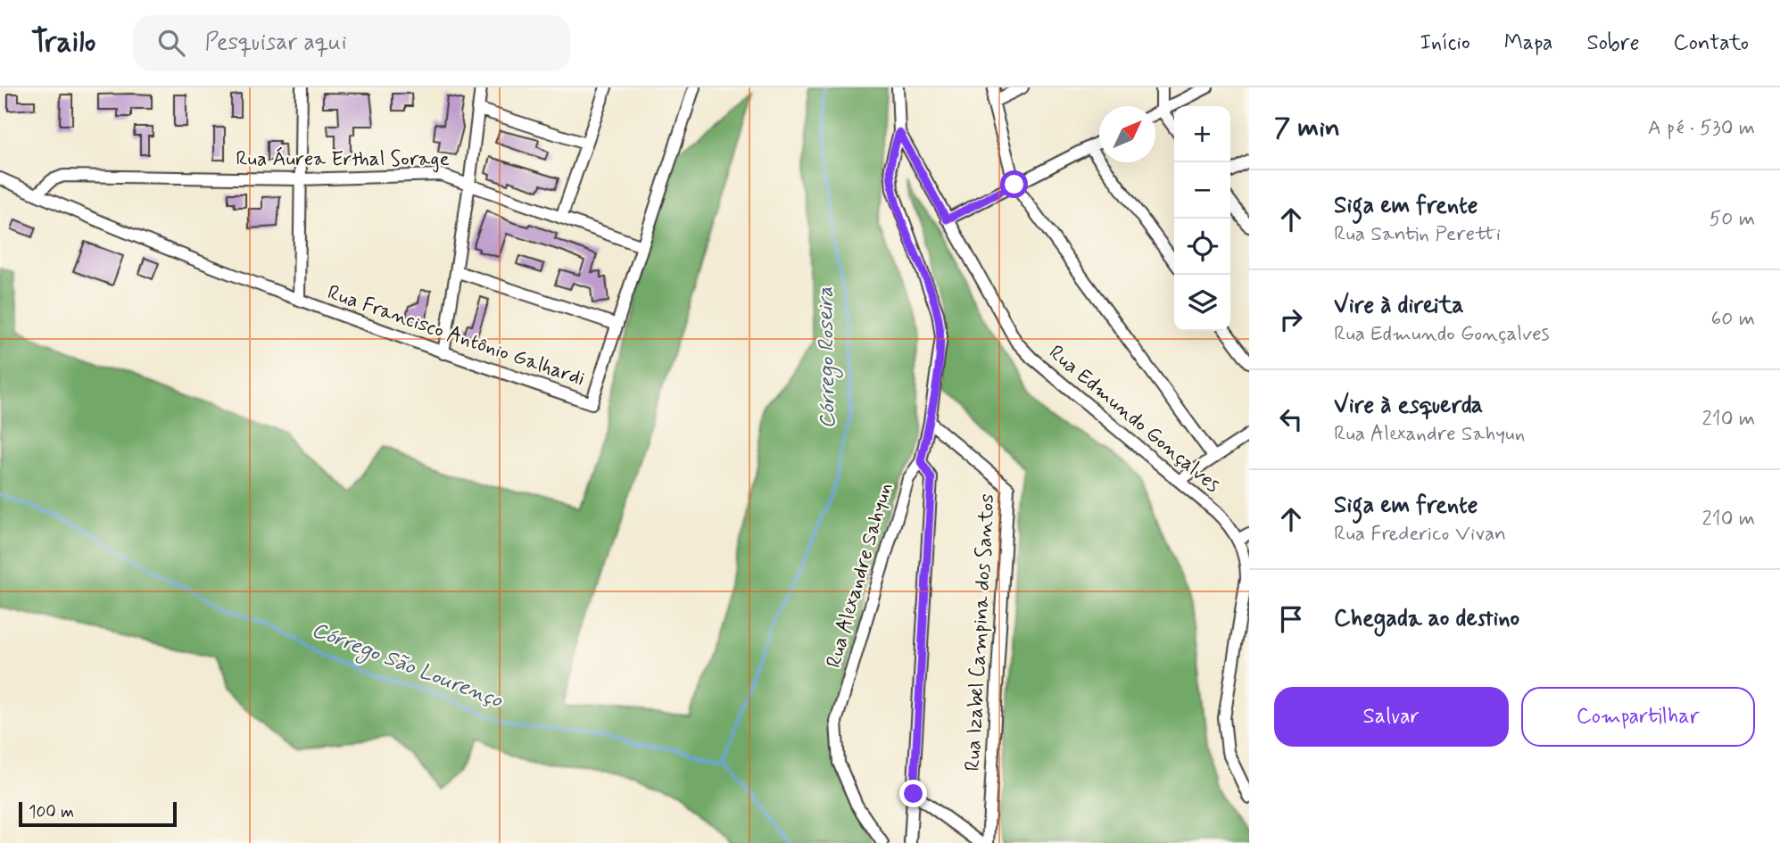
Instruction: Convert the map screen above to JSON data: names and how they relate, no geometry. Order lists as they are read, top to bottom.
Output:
{
  "streets": {
    "street": [
      "Rua Áurea Erthal Sorage",
      "Rua Francisco Antônio Galhardi",
      "Rua Edmundo Gonçalves",
      "Rua Alexandre Sahyun",
      "Rua Izabel Campina dos Santos"
    ]
  },
  "crossings": [
    ["Rua Áurea Erthal Sorage", "Rua Francisco Antônio Galhardi"],
    ["Rua Edmundo Gonçalves", "Rua Alexandre Sahyun"],
    ["Rua Alexandre Sahyun", "Rua Izabel Campina dos Santos"]
  ],
  "water": ["Córrego Roseira", "Córrego São Lourenço"],
  "scale_bar": "100 m",
  "north": "top right",
  "page": {
    "header": "Trailo",
    "search": "Pesquisar aqui",
    "nav": [
      "Início",
      "Mapa",
      "Sobre",
      "Contato"
    ],
    "heading": ["7 min", "A pé · 530 m"],
    "map_buttons": ["+", "−"],
    "list": [
      ["Siga em frente", "Rua Santin Peretti", "50 m"],
      ["Vire à direita", "Rua Edmundo Gonçalves", "60 m"],
      ["Vire à esquerda", "Rua Alexandre Sahyun", "210 m"],
      ["Siga em frente", "Rua Frederico Vivan", "210 m"],
      "Chegada ao destino"
    ],
    "buttons": ["Salvar", "Compartilhar"],
    "scale": "100 m"
  }
}
